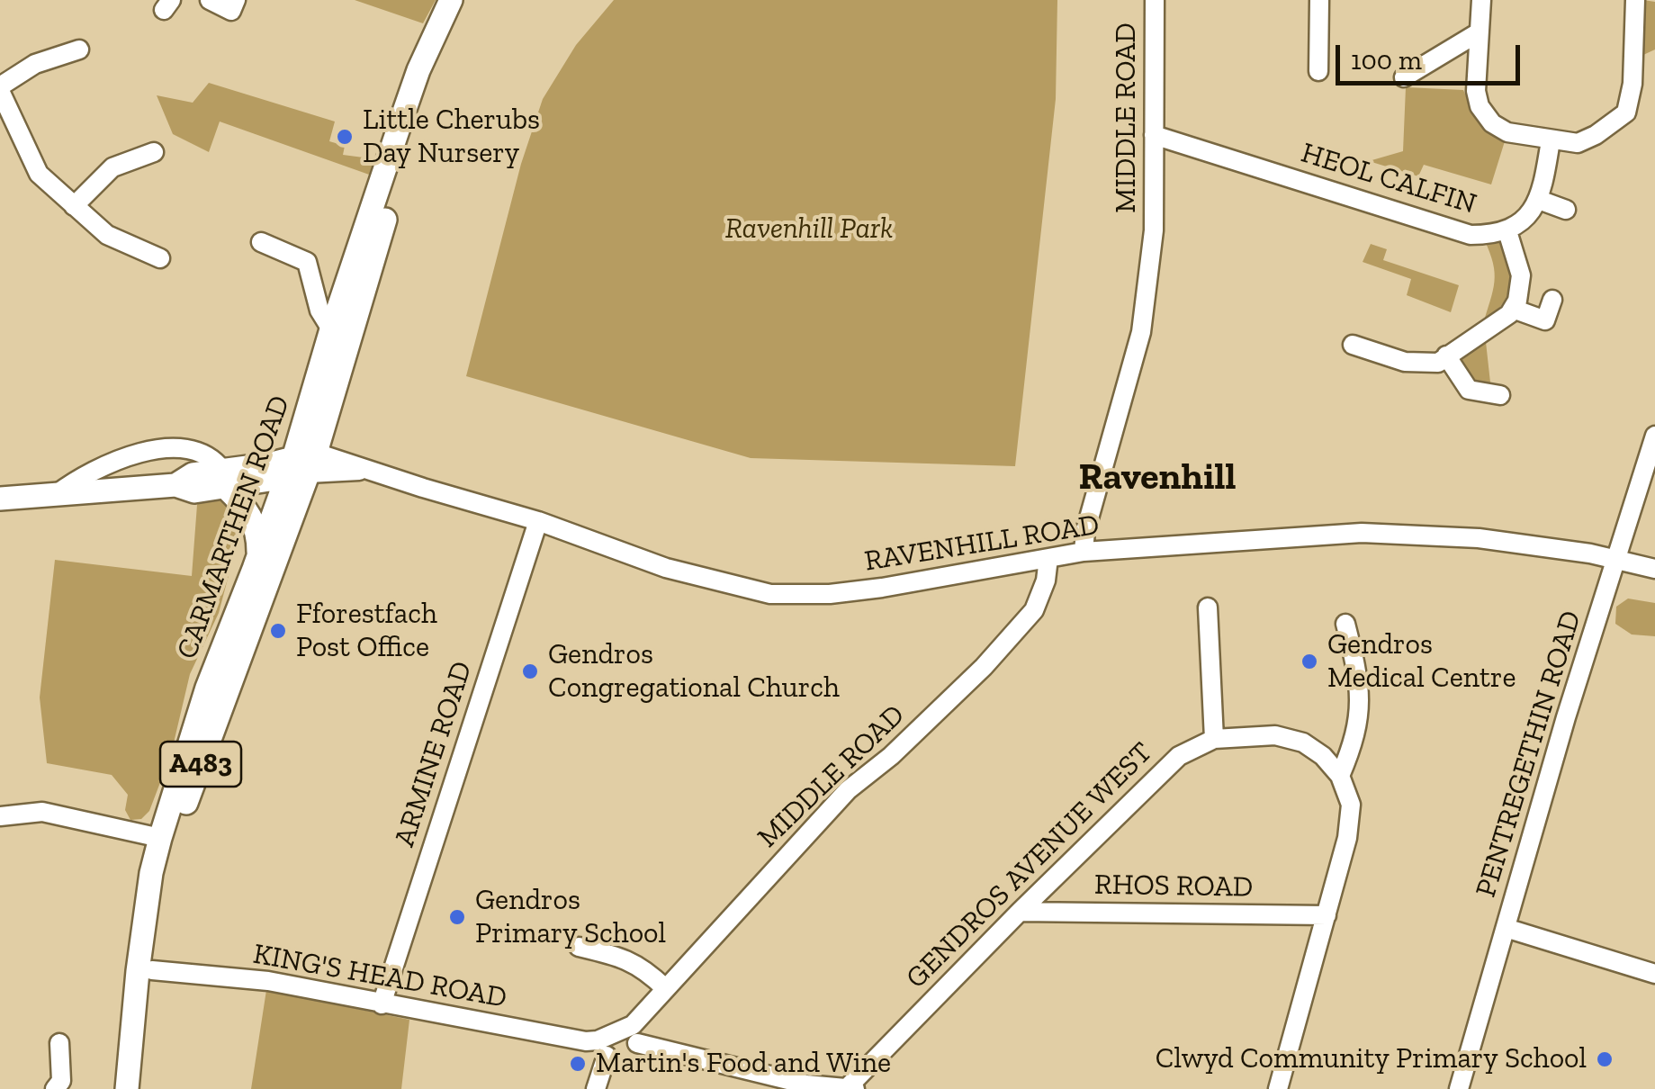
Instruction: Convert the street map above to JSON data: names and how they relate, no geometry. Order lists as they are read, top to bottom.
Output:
{
  "streets": {
    "main road": ["CARMARTHEN ROAD", "A483"],
    "street": [
      "MIDDLE ROAD",
      "HEOL CALFIN",
      "RAVENHILL ROAD",
      "ARMINE ROAD",
      "PENTREGETHIN ROAD",
      "GENDROS AVENUE WEST",
      "RHOS ROAD",
      "KING'S HEAD ROAD"
    ]
  },
  "crossings": [
    ["MIDDLE ROAD", "HEOL CALFIN"],
    ["MIDDLE ROAD", "RAVENHILL ROAD"],
    ["CARMARTHEN ROAD", "RAVENHILL ROAD"],
    ["CARMARTHEN ROAD", "KING'S HEAD ROAD"],
    ["RAVENHILL ROAD", "ARMINE ROAD"],
    ["RAVENHILL ROAD", "PENTREGETHIN ROAD"],
    ["ARMINE ROAD", "KING'S HEAD ROAD"],
    ["GENDROS AVENUE WEST", "RHOS ROAD"]
  ],
  "districts": ["Ravenhill"],
  "parks": ["Ravenhill Park"],
  "places": [
    "Little Cherubs Day Nursery",
    "Fforestfach Post Office",
    "Gendros Medical Centre",
    "Gendros Congregational Church",
    "Gendros Primary School",
    "Clwyd Community Primary School",
    "Martin's Food and Wine"
  ],
  "scale_bar": "100 m"
}
